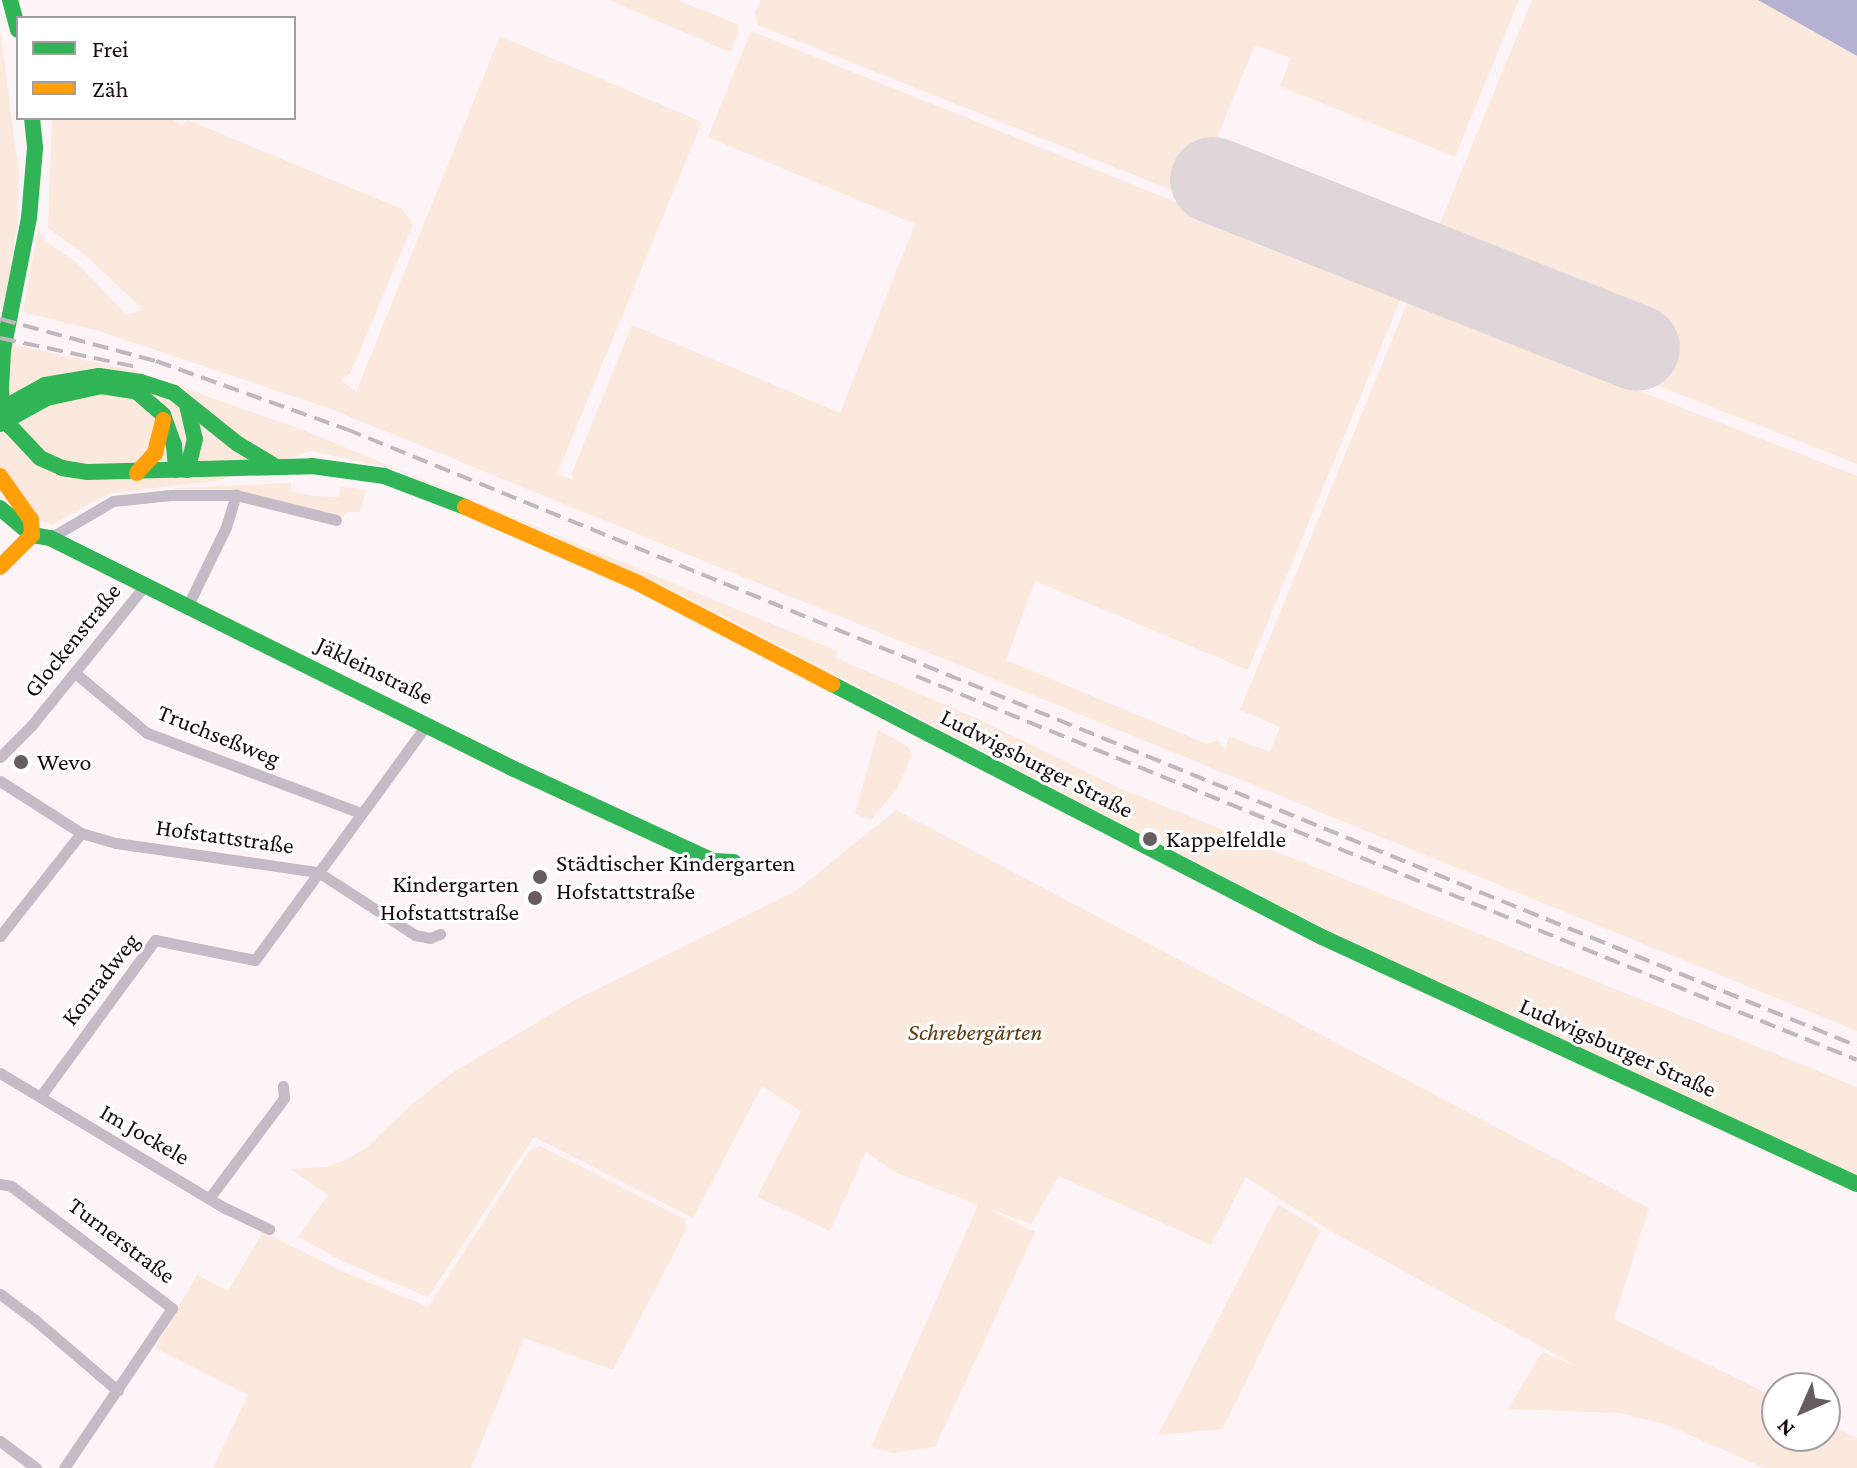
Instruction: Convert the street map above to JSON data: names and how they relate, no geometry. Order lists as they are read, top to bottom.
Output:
{
  "streets": {
    "main road": ["Jäkleinstraße", "Ludwigsburger Straße"],
    "street": [
      "Glockenstraße",
      "Truchseßweg",
      "Hofstattstraße",
      "Konradweg",
      "Im Jockele",
      "Turnerstraße"
    ]
  },
  "crossings": [
    ["Glockenstraße", "Jäkleinstraße"],
    ["Glockenstraße", "Truchseßweg"],
    ["Hofstattstraße", "Konradweg"],
    ["Konradweg", "Im Jockele"]
  ],
  "parks": ["Schrebergärten"],
  "places": [
    "Wevo",
    "Kappelfeldle",
    "Städtischer Kindergarten Hofstattstraße",
    "Kindergarten Hofstattstraße"
  ],
  "legend": ["Frei", "Zäh"],
  "north": "bottom left"
}
